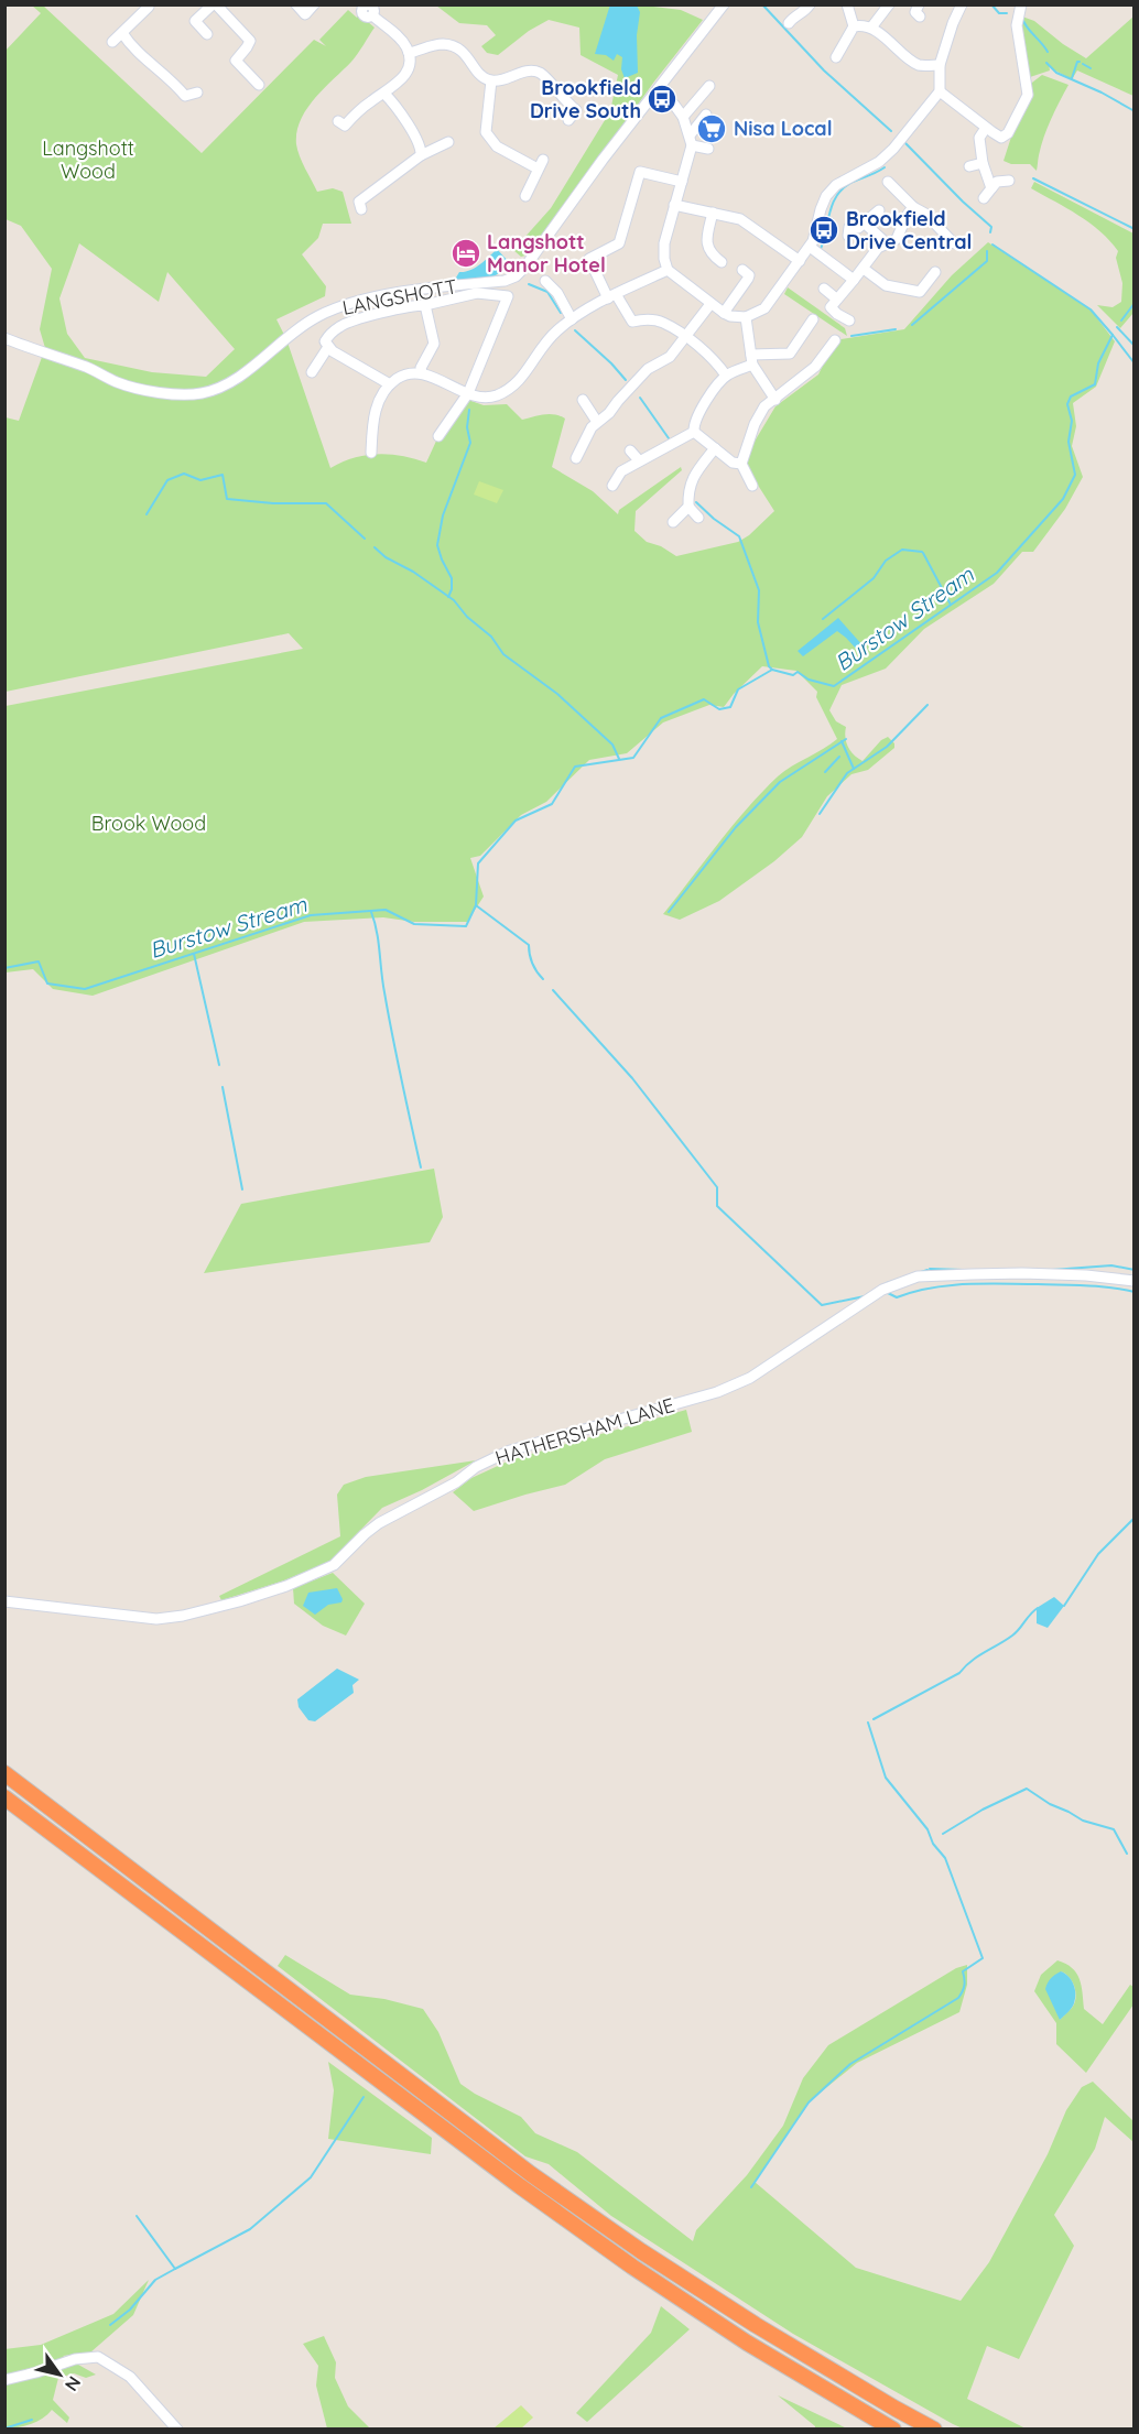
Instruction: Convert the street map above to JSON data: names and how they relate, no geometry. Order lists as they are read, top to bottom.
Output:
{
  "streets": {
    "street": ["LANGSHOTT", "HATHERSHAM LANE"]
  },
  "water": ["Burstow Stream"],
  "parks": ["Langshott Wood", "Brook Wood"],
  "places": {
    "bus stop": ["Brookfield Drive South", "Brookfield Drive Central"],
    "supermarket": ["Nisa Local"],
    "hotel": ["Langshott Manor Hotel"]
  },
  "north": "bottom right"
}
